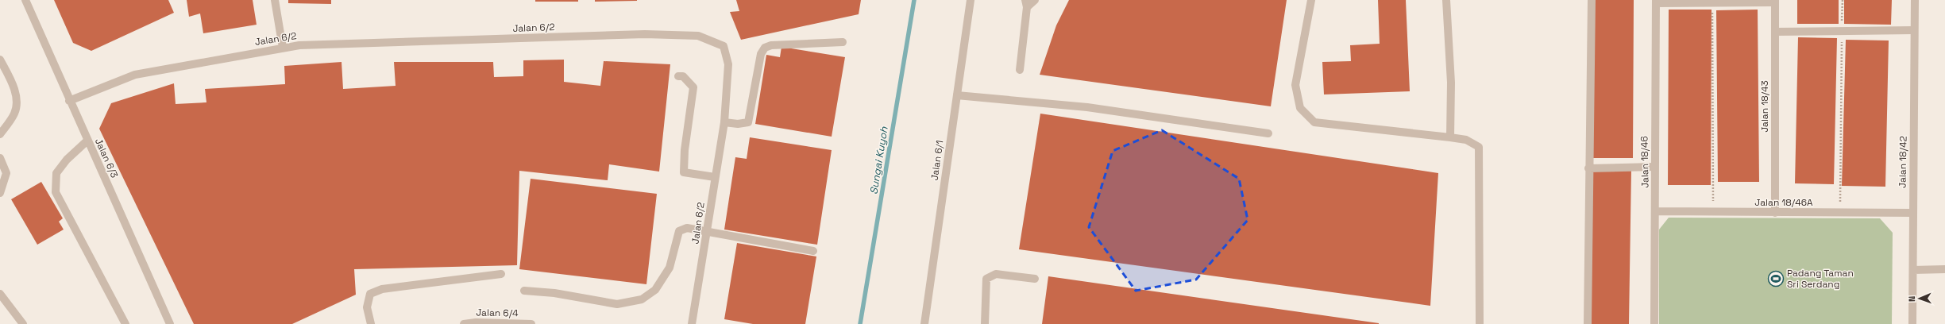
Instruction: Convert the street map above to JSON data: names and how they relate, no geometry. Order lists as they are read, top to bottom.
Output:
{
  "streets": {
    "street": [
      "Jalan 6/2",
      "Jalan 18/43",
      "Jalan 6/3",
      "Jalan 6/1",
      "Jalan 18/46",
      "Jalan 18/42",
      "Jalan 18/46A",
      "Jalan 6/4"
    ]
  },
  "crossings": [
    ["Jalan 6/2", "Jalan 6/3"],
    ["Jalan 18/43", "Jalan 18/46A"],
    ["Jalan 18/46", "Jalan 18/46A"],
    ["Jalan 18/42", "Jalan 18/46A"]
  ],
  "water": ["Sungai Kuyoh"],
  "places": {
    "sports": ["Padang Taman Sri Serdang"]
  },
  "north": "left"
}
